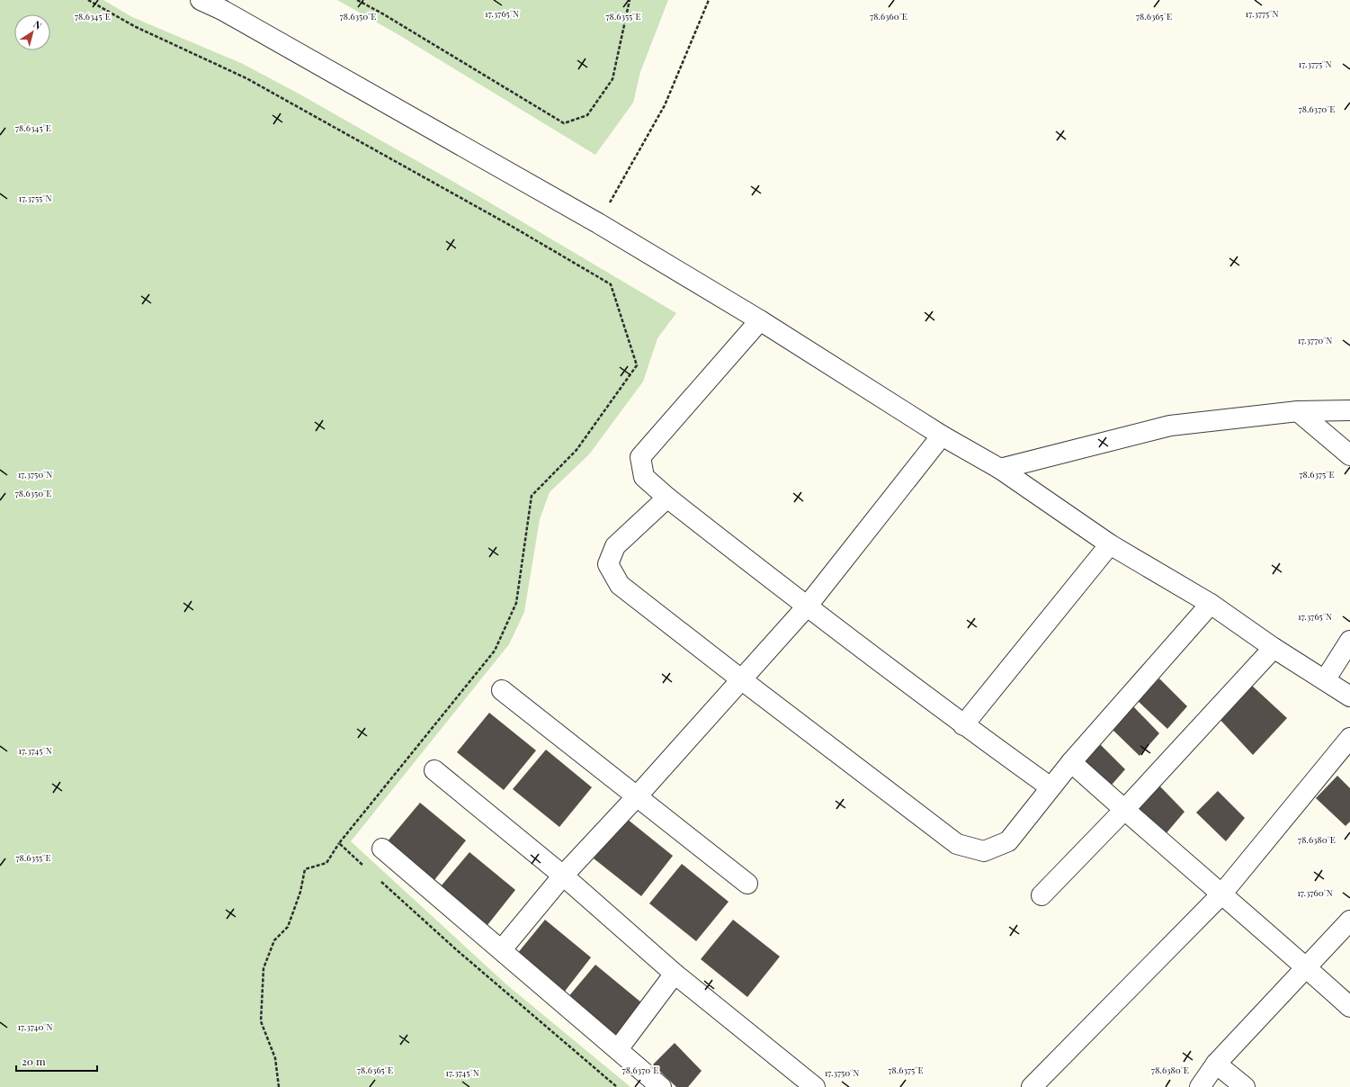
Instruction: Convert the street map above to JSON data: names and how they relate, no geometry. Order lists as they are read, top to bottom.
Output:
{
  "scale_bar": "20 m",
  "north": "top right",
  "coordinates": [
    "17.3775°N",
    "17.3765°N",
    "78.6345°E",
    "78.6350°E",
    "78.6355°E",
    "78.6360°E",
    "78.6365°E",
    "78.6370°E",
    "17.3755°N",
    "17.3770°N",
    "78.6375°E",
    "17.3750°N",
    "17.3745°N",
    "78.6380°E",
    "17.3760°N",
    "17.3740°N"
  ]
}
